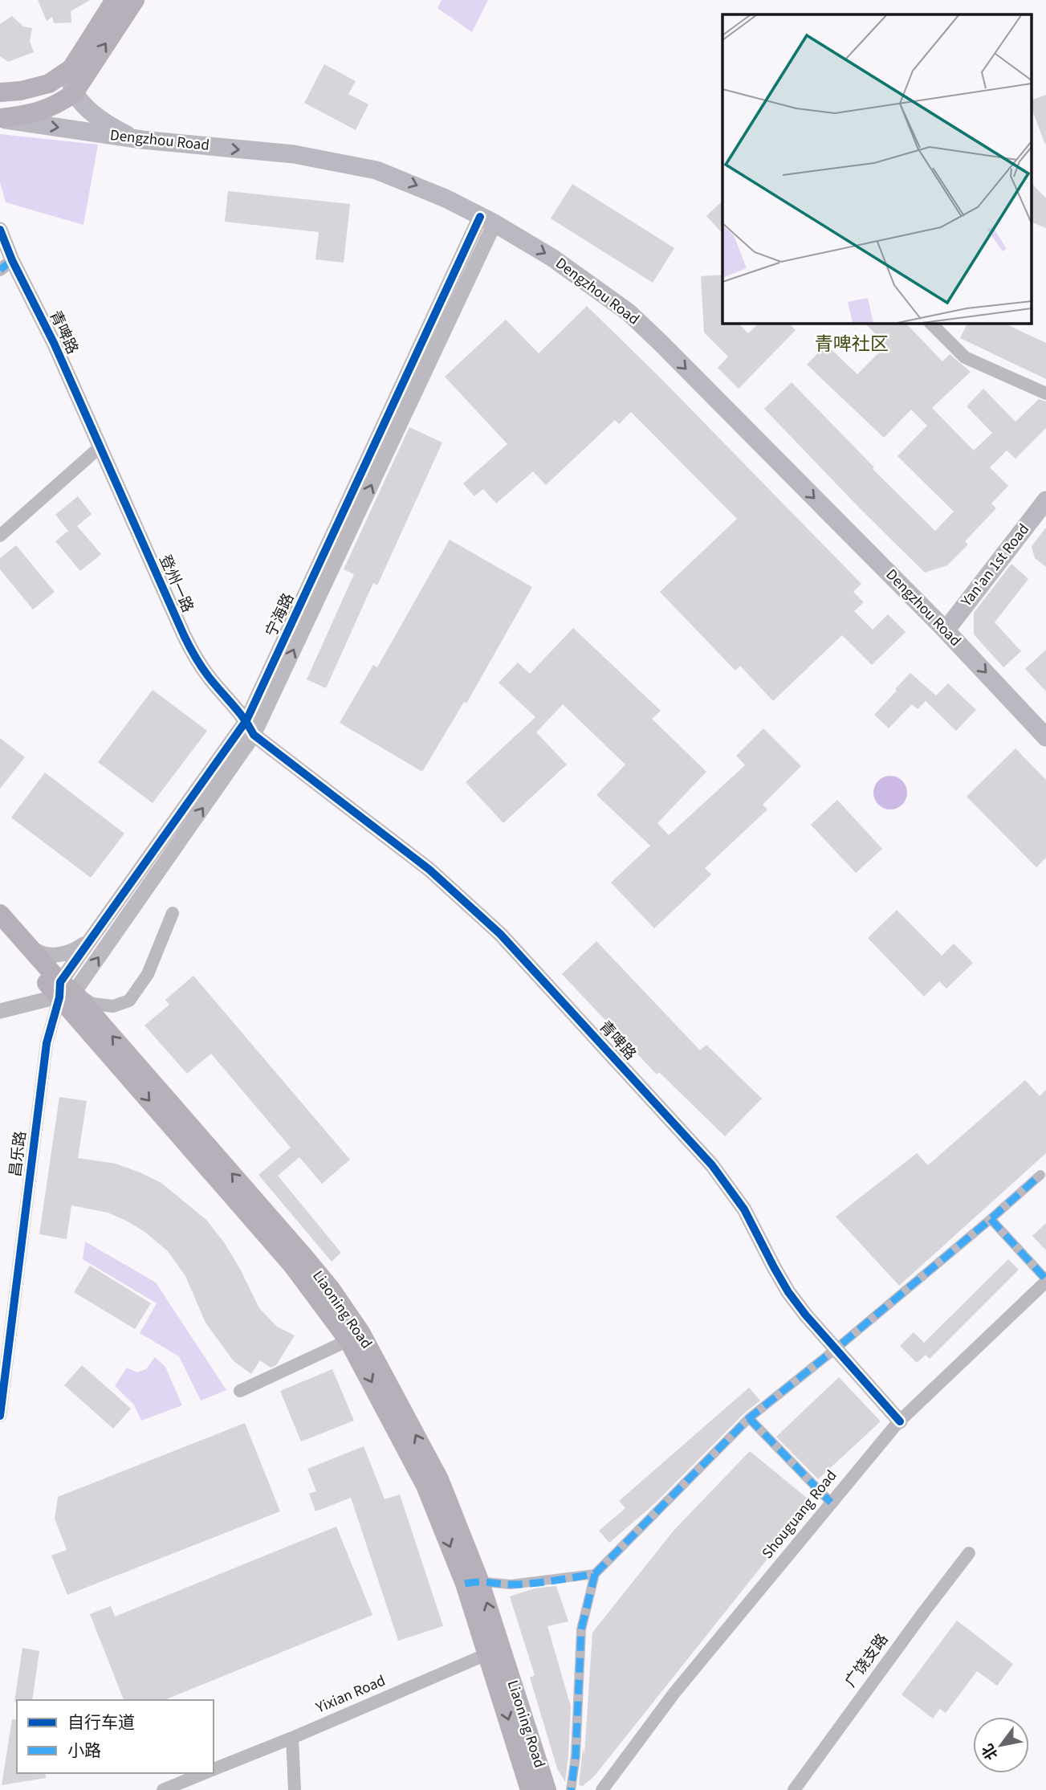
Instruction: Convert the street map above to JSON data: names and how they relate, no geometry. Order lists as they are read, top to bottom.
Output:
{
  "streets": {
    "main road": ["Dengzhou Road", "Yan'an 1st Road", "Liaoning Road"],
    "street": [
      "青啤路",
      "登州一路",
      "宁海路",
      "昌乐路",
      "Shouguang Road",
      "广饶支路",
      "Yixian Road"
    ]
  },
  "crossings": [
    ["Dengzhou Road", "Yan'an 1st Road"],
    ["Dengzhou Road", "宁海路"],
    ["青啤路", "登州一路"],
    ["青啤路", "宁海路"],
    ["青啤路", "Shouguang Road"],
    ["登州一路", "宁海路"],
    ["宁海路", "昌乐路"],
    ["宁海路", "Liaoning Road"],
    ["昌乐路", "Liaoning Road"],
    ["Liaoning Road", "Yixian Road"]
  ],
  "one_way": ["Dengzhou Road"],
  "districts": ["青啤社区"],
  "legend": ["自行车道", "小路"],
  "north": "bottom left"
}
